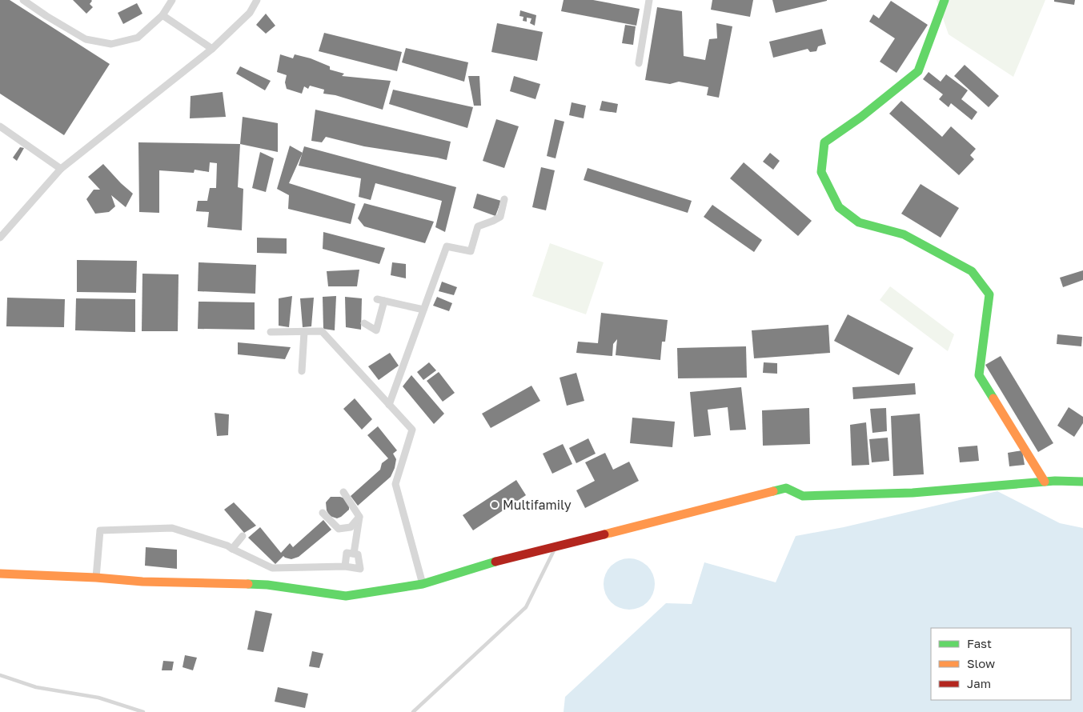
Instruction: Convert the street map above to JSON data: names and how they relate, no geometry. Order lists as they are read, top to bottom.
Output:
{
  "places": ["Multifamily"],
  "legend": ["Fast", "Slow", "Jam"]
}
